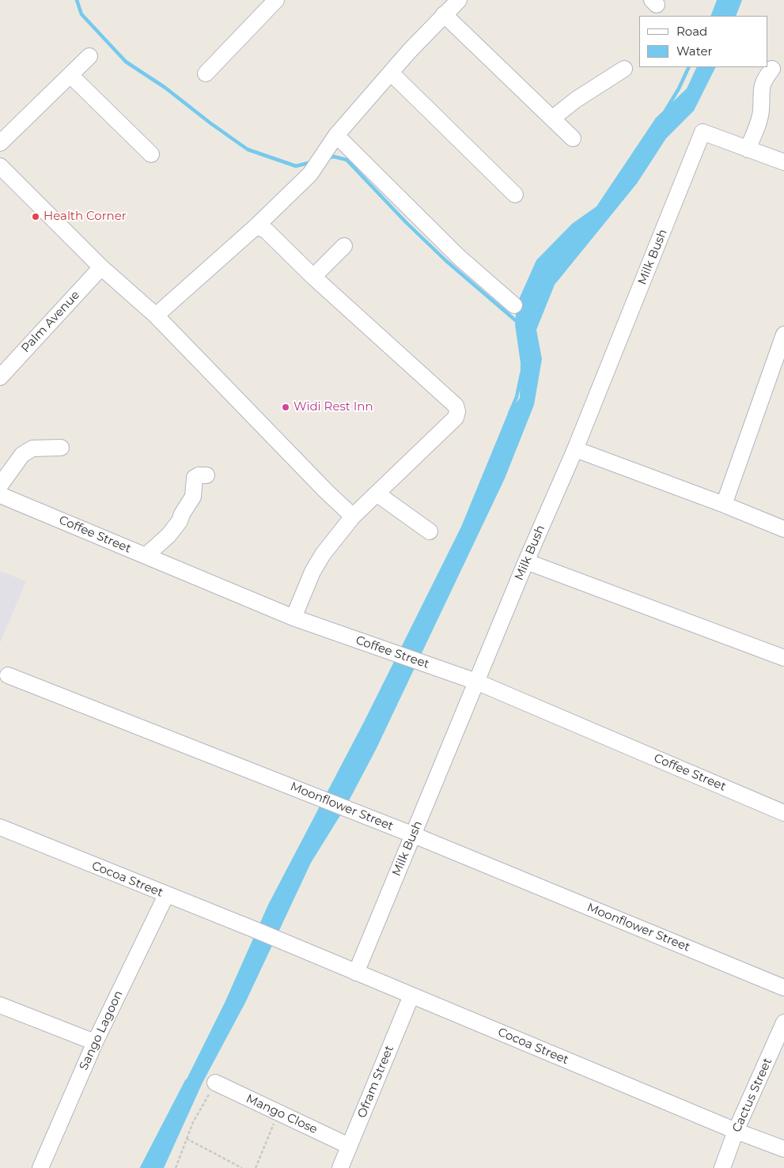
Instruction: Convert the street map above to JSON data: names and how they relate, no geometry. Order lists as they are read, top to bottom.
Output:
{
  "streets": {
    "street": [
      "Milk Bush",
      "Palm Avenue",
      "Coffee Street",
      "Moonflower Street",
      "Cocoa Street",
      "Sango Lagoon",
      "Ofram Street",
      "Cactus Street",
      "Mango Close"
    ]
  },
  "crossings": [
    ["Milk Bush", "Coffee Street"],
    ["Milk Bush", "Moonflower Street"],
    ["Milk Bush", "Cocoa Street"],
    ["Cocoa Street", "Sango Lagoon"],
    ["Cocoa Street", "Ofram Street"],
    ["Cocoa Street", "Cactus Street"],
    ["Ofram Street", "Mango Close"]
  ],
  "places": ["Health Corner", "Widi Rest Inn"],
  "legend": ["Road", "Water"]
}
